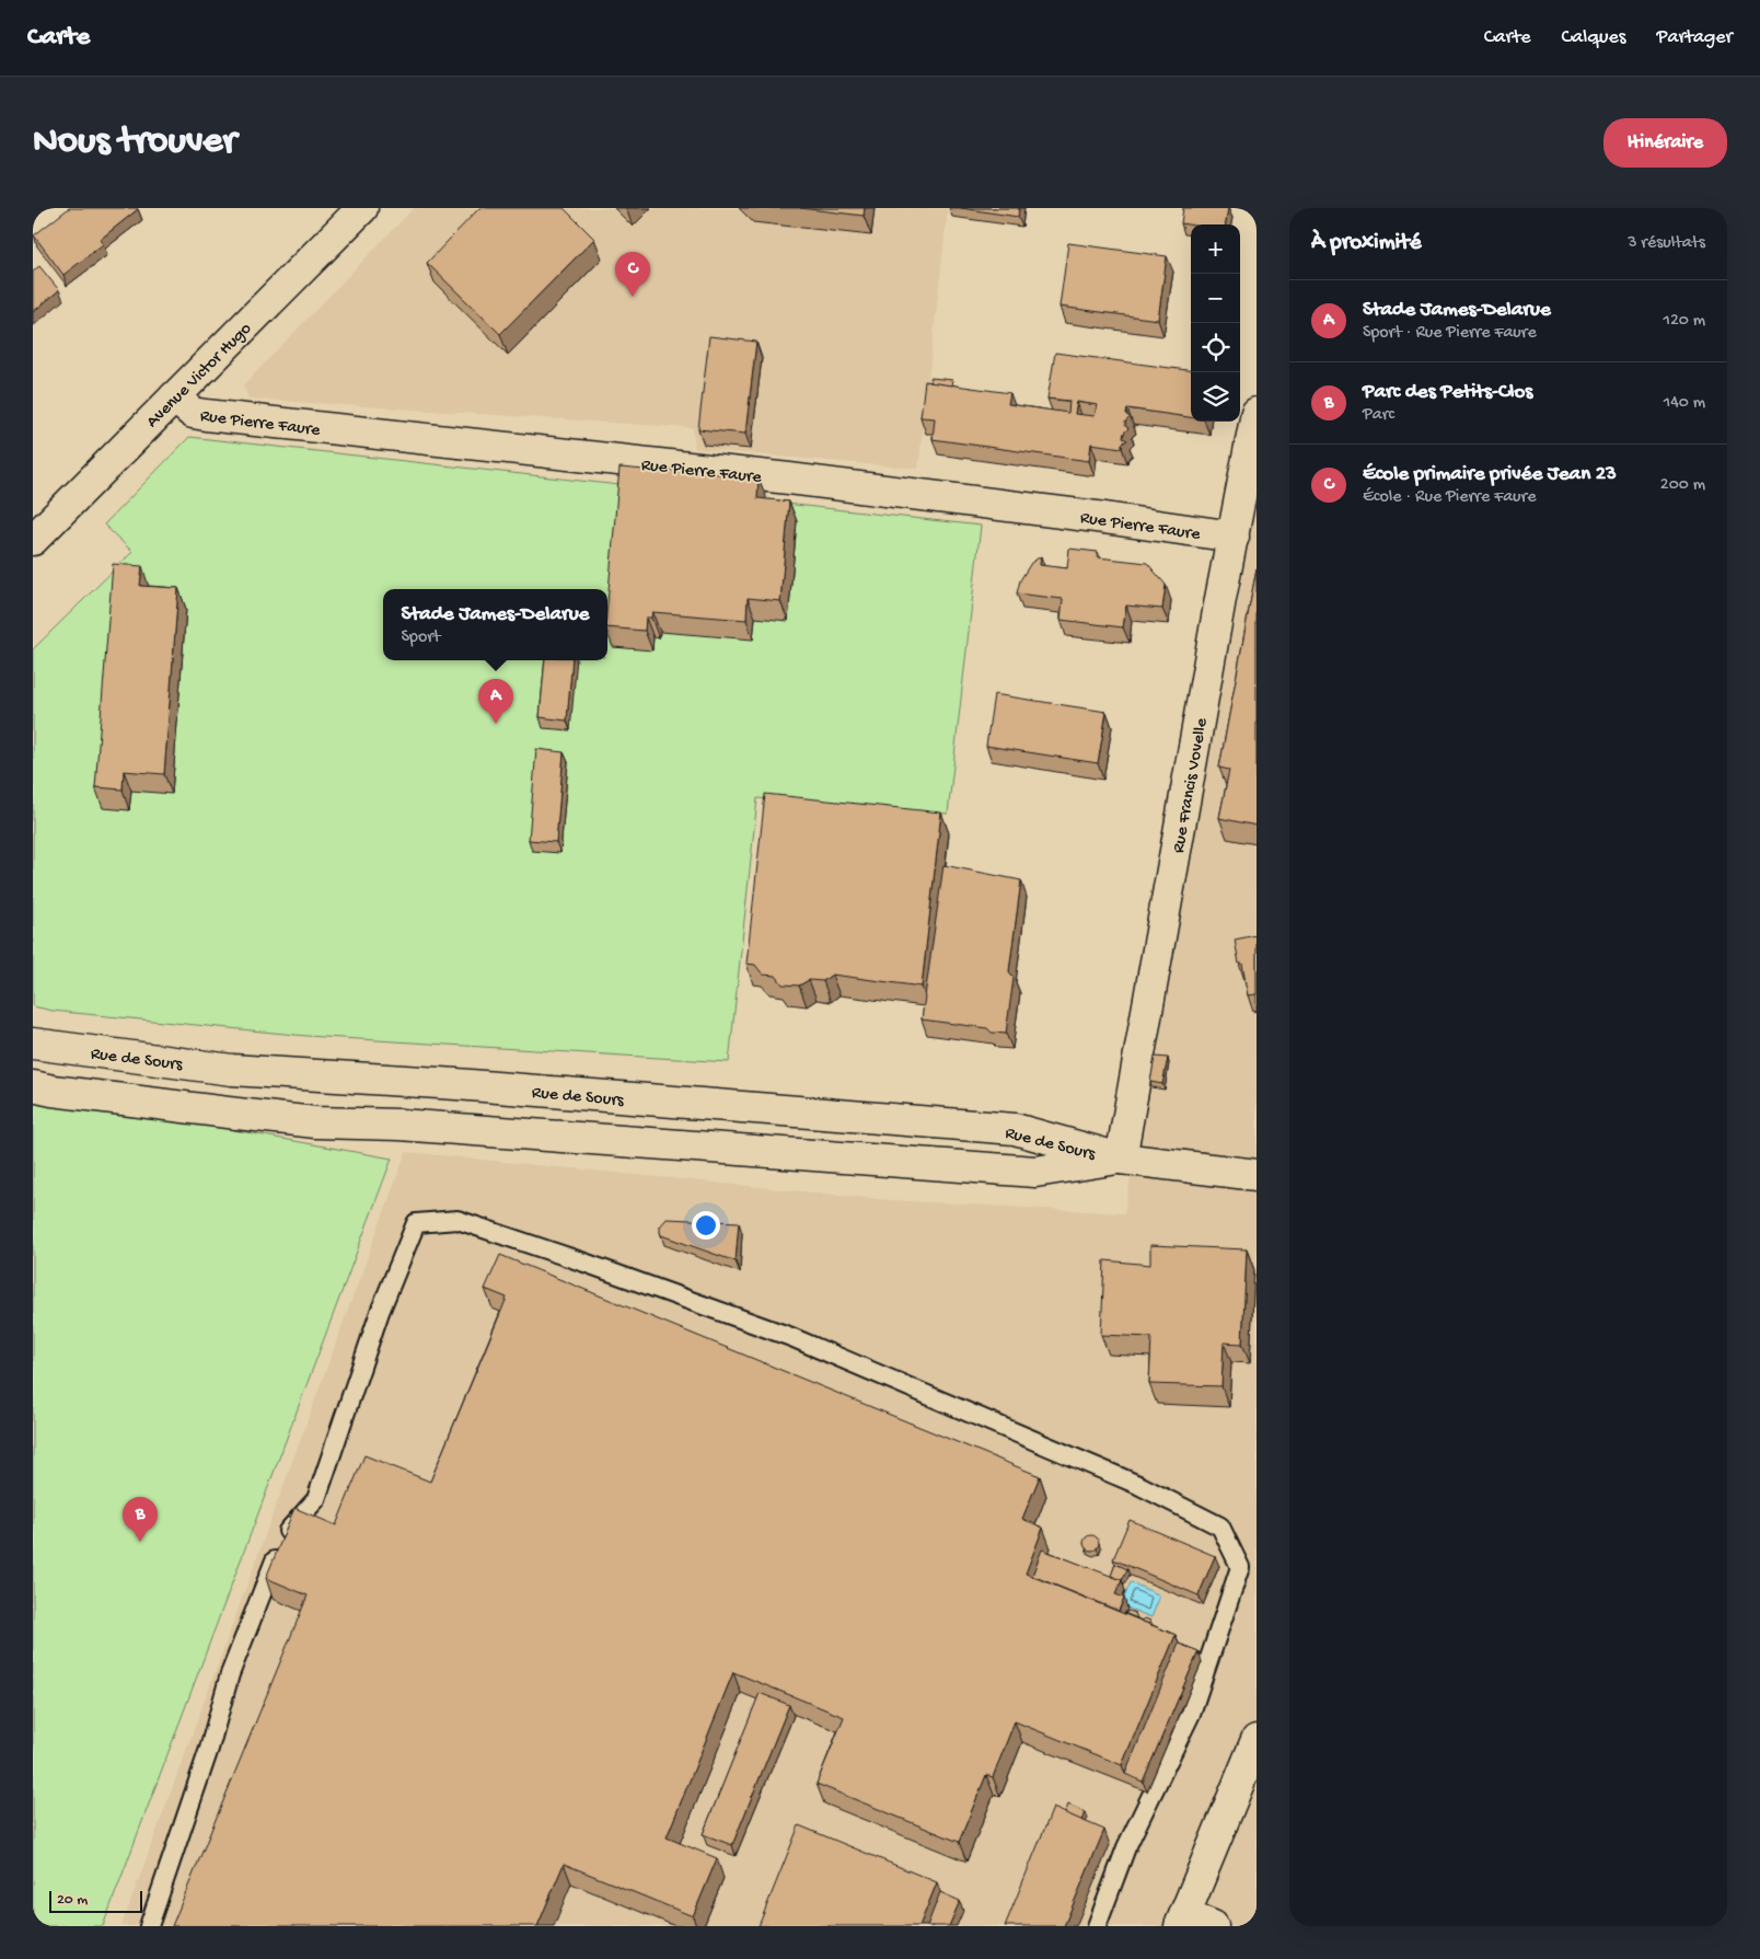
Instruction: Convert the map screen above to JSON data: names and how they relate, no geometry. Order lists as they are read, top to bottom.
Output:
{
  "streets": {
    "main road": [
      "Avenue Victor Hugo",
      "Rue Pierre Faure",
      "Rue Francis Vovelle",
      "Rue de Sours"
    ]
  },
  "crossings": [
    ["Avenue Victor Hugo", "Rue Pierre Faure"],
    ["Rue Pierre Faure", "Rue Francis Vovelle"],
    ["Rue Francis Vovelle", "Rue de Sours"]
  ],
  "scale_bar": "20 m",
  "page": {
    "header": "Carte",
    "nav": ["Carte", "Calques", "Partager"],
    "buttons": "Itinéraire",
    "title": "Nous trouver",
    "heading": ["À proximité", "3 résultats"],
    "map_buttons": ["+", "−"],
    "pins": ["C", "A", "B"],
    "list": [
      {
        "mark": "A",
        "name": "Stade James-Delarue",
        "note": "Sport · Rue Pierre Faure",
        "value": "120 m"
      },
      {
        "mark": "B",
        "name": "Parc des Petits-Clos",
        "note": "Parc",
        "value": "140 m"
      },
      {
        "mark": "C",
        "name": "École primaire privée Jean 23",
        "note": "École · Rue Pierre Faure",
        "value": "200 m"
      }
    ],
    "popup": ["Stade James-Delarue", "Sport"],
    "scale": "20 m"
  }
}
